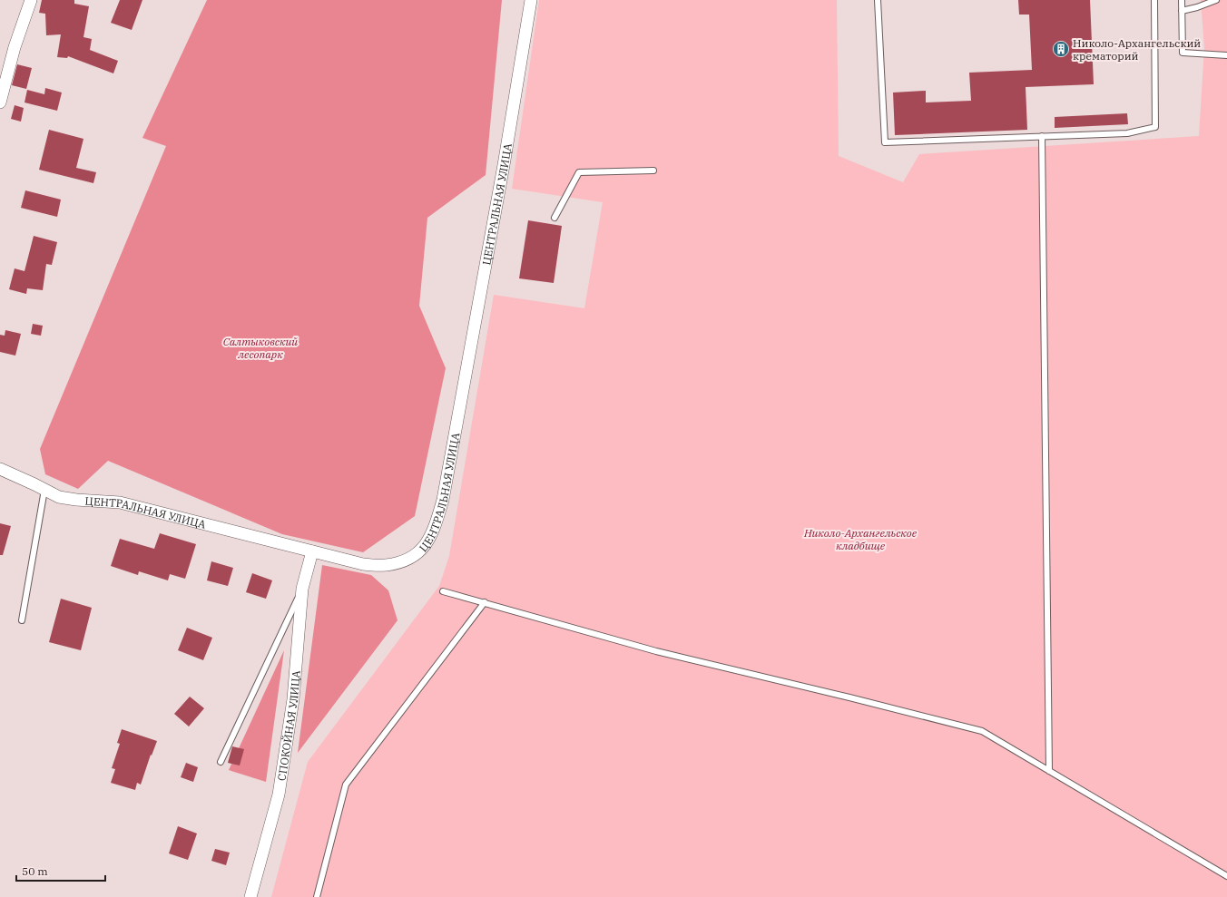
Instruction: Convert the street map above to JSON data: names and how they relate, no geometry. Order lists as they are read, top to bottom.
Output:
{
  "streets": {
    "street": ["ЦЕНТРАЛЬНАЯ УЛИЦА", "СПОКОЙНАЯ УЛИЦА"]
  },
  "crossings": [
    ["ЦЕНТРАЛЬНАЯ УЛИЦА", "СПОКОЙНАЯ УЛИЦА"]
  ],
  "parks": ["Салтыковский лесопарк", "Николо-Архангельское кладбище"],
  "places": {
    "building": ["Николо-Архангельский крематорий"]
  },
  "scale_bar": "50 m"
}
